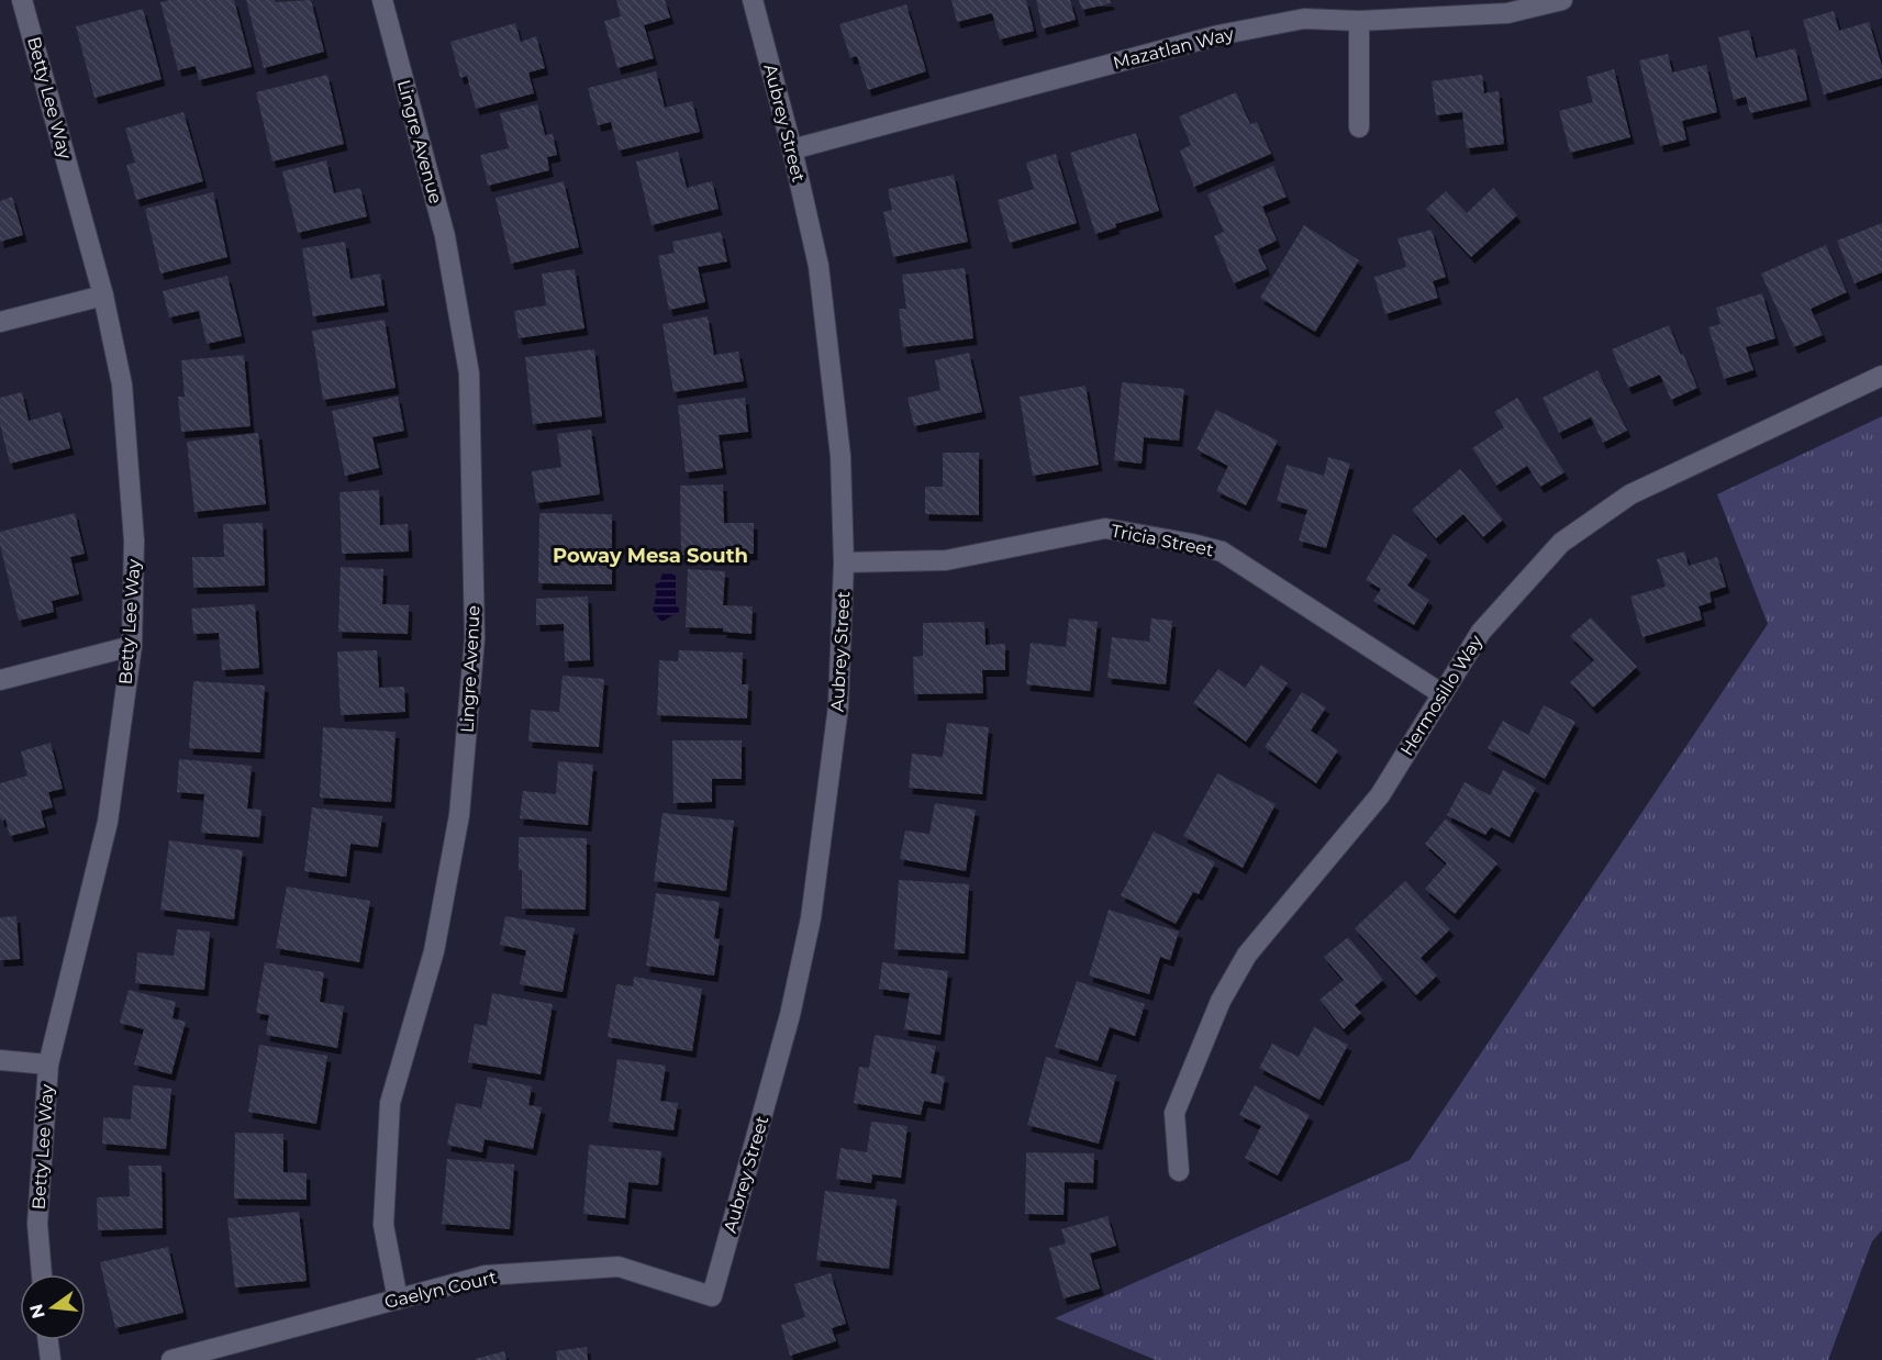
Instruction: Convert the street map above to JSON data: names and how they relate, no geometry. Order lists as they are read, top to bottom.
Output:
{
  "streets": {
    "street": [
      "Mazatlan Way",
      "Betty Lee Way",
      "Aubrey Street",
      "Lingre Avenue",
      "Tricia Street",
      "Hermosillo Way",
      "Gaelyn Court"
    ]
  },
  "crossings": [
    ["Mazatlan Way", "Aubrey Street"],
    ["Aubrey Street", "Tricia Street"],
    ["Aubrey Street", "Gaelyn Court"],
    ["Lingre Avenue", "Gaelyn Court"],
    ["Tricia Street", "Hermosillo Way"]
  ],
  "districts": ["Poway Mesa South"],
  "north": "left"
}
